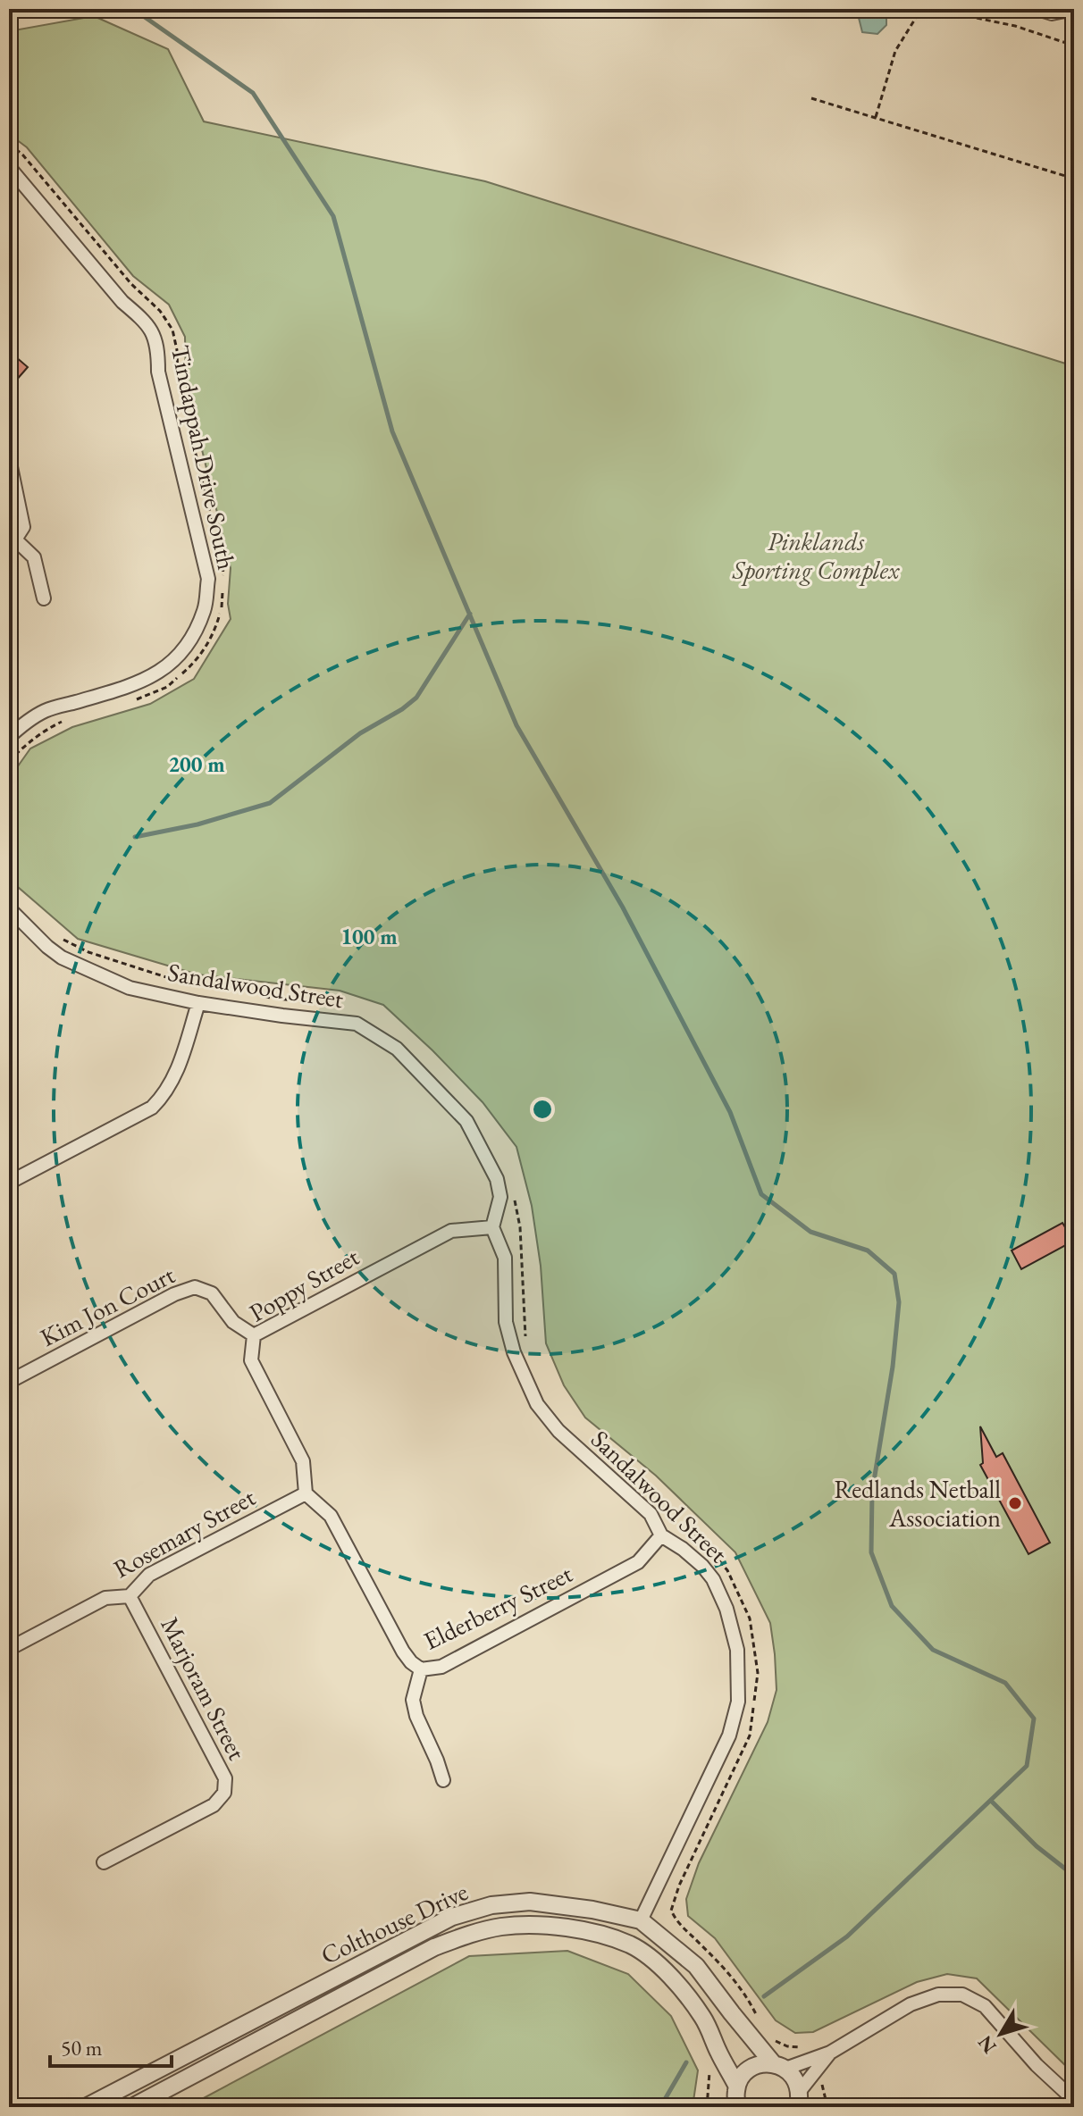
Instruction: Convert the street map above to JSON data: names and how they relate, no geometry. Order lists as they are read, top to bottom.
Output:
{
  "streets": {
    "street": [
      "Tindappah Drive South",
      "Sandalwood Street",
      "Poppy Street",
      "Kim Jon Court",
      "Rosemary Street",
      "Elderberry Street",
      "Marjoram Street",
      "Colthouse Drive"
    ]
  },
  "crossings": [
    ["Sandalwood Street", "Poppy Street"],
    ["Sandalwood Street", "Elderberry Street"],
    ["Sandalwood Street", "Colthouse Drive"],
    ["Poppy Street", "Kim Jon Court"],
    ["Poppy Street", "Rosemary Street"],
    ["Poppy Street", "Elderberry Street"],
    ["Rosemary Street", "Elderberry Street"],
    ["Rosemary Street", "Marjoram Street"]
  ],
  "parks": ["Pinklands Sporting Complex"],
  "places": ["Redlands Netball Association"],
  "scale_bar": "50 m",
  "north": "bottom left",
  "rings": ["200 m", "100 m"]
}
